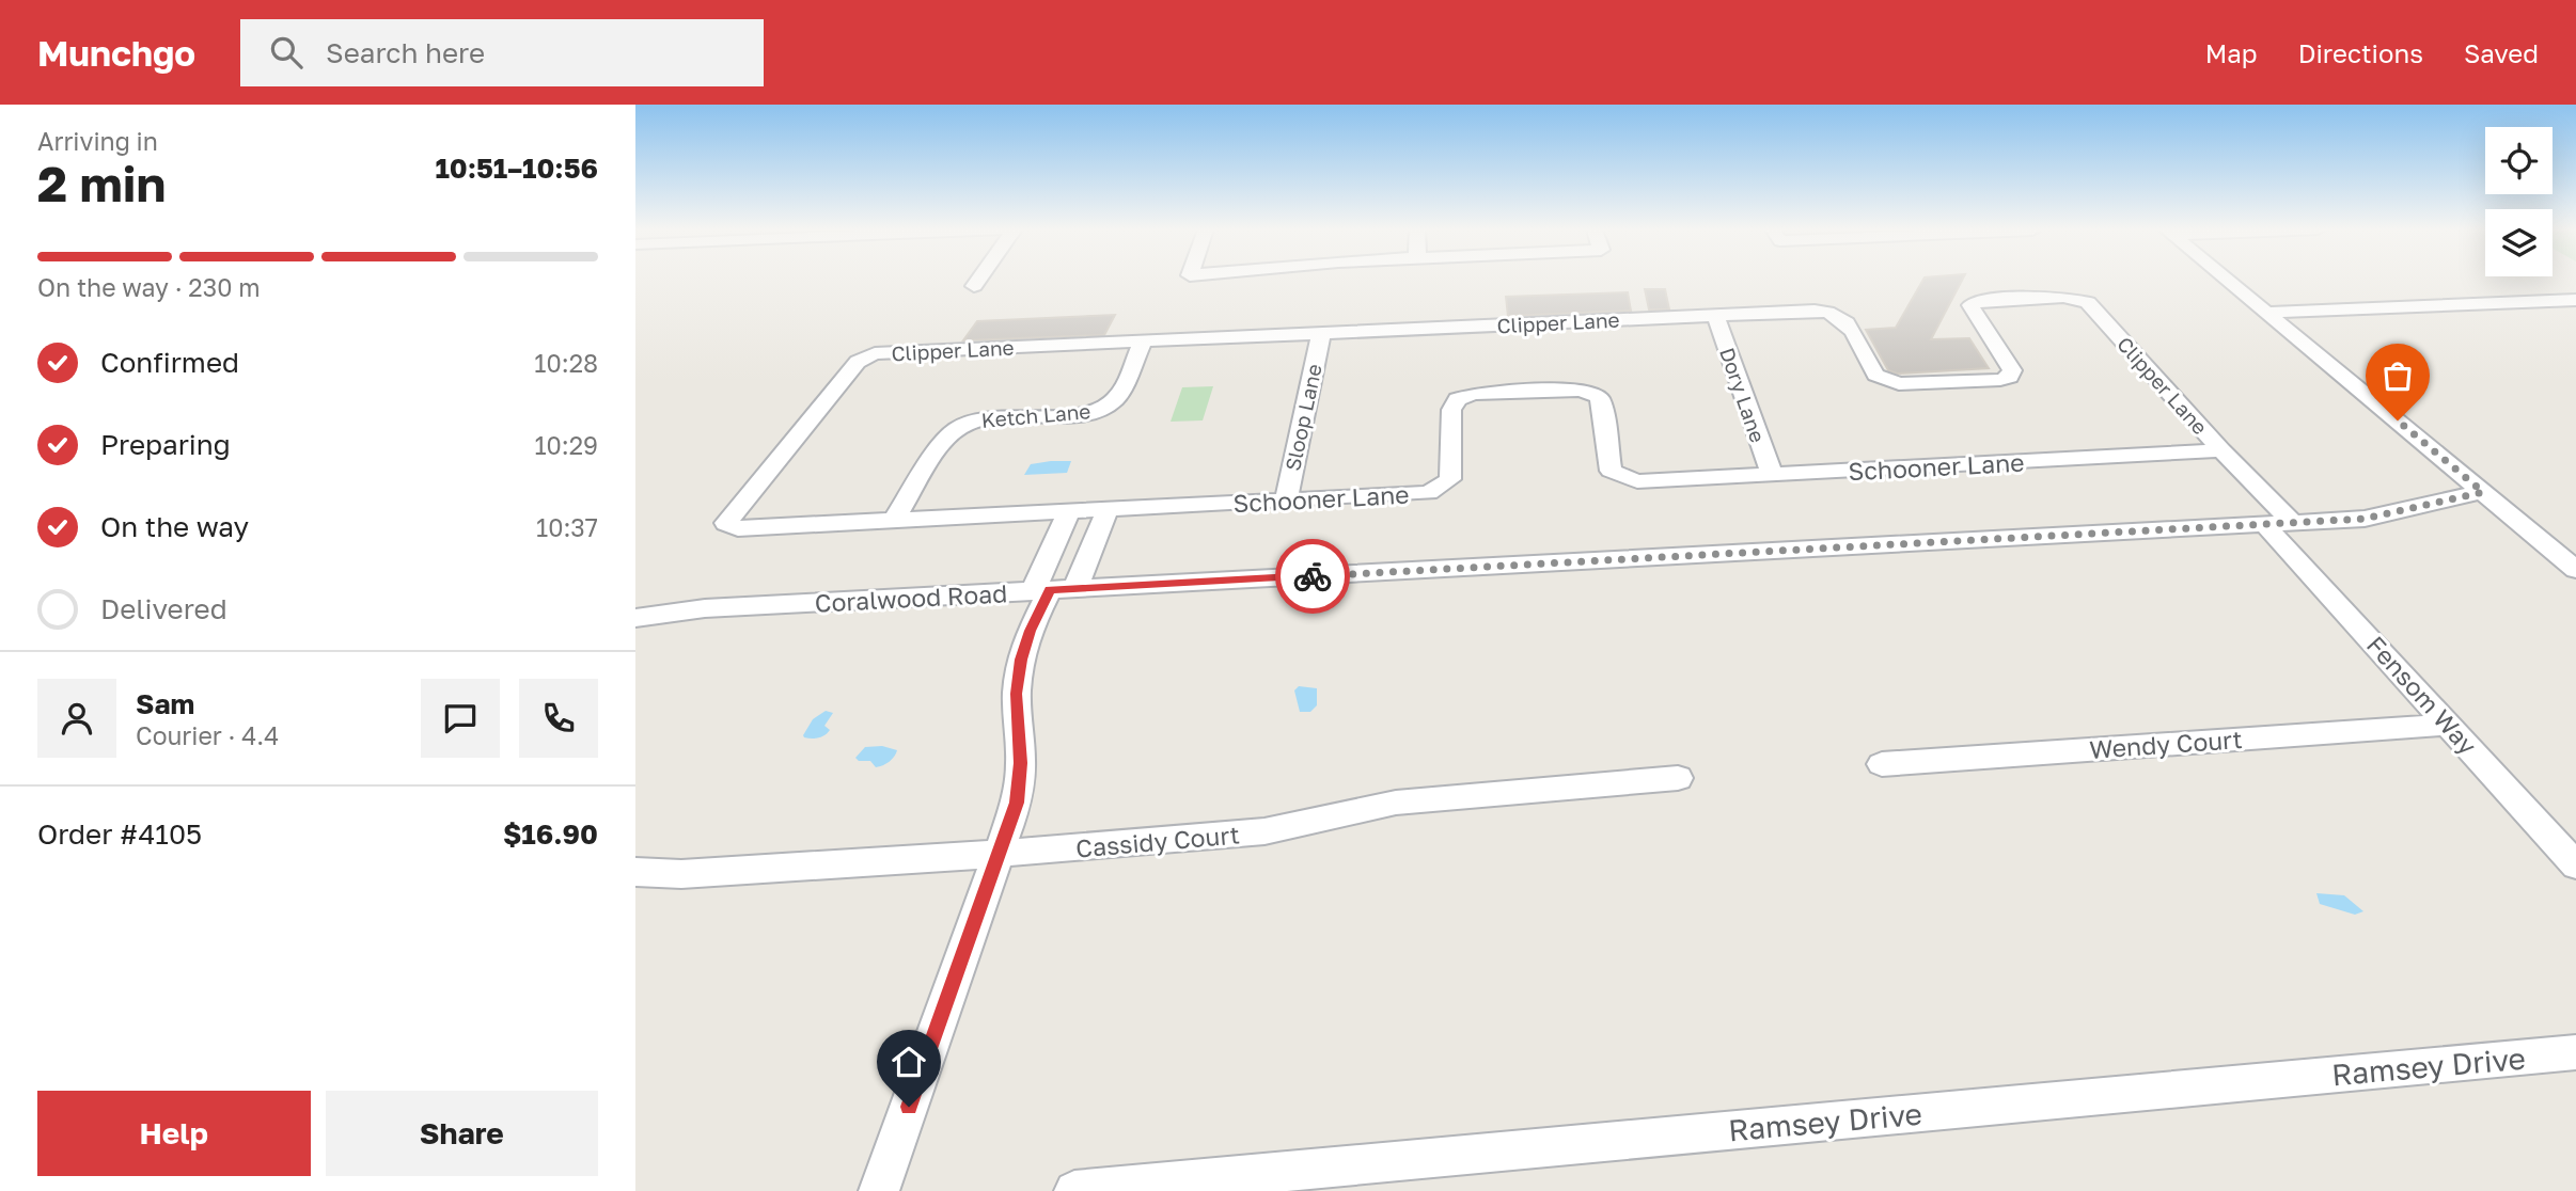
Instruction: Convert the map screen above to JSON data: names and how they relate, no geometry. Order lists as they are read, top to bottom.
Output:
{
  "streets": {
    "street": [
      "Clipper Lane",
      "Dory Lane",
      "Ketch Lane",
      "Sloop Lane",
      "Schooner Lane",
      "Coralwood Road",
      "Fensom Way",
      "Wendy Court",
      "Cassidy Court",
      "Ramsey Drive"
    ]
  },
  "crossings": [
    ["Clipper Lane", "Dory Lane"],
    ["Clipper Lane", "Ketch Lane"],
    ["Clipper Lane", "Sloop Lane"],
    ["Clipper Lane", "Schooner Lane"],
    ["Clipper Lane", "Coralwood Road"],
    ["Dory Lane", "Schooner Lane"],
    ["Ketch Lane", "Schooner Lane"],
    ["Sloop Lane", "Schooner Lane"],
    ["Coralwood Road", "Fensom Way"],
    ["Fensom Way", "Wendy Court"]
  ],
  "page": {
    "header": "Munchgo",
    "search": "Search here",
    "nav": ["Map", "Directions", "Saved"],
    "heading": ["2 min", "Arriving in", "10:51–10:56"],
    "panel": [
      "Sam",
      "Courier · 4.4",
      "Order #4105",
      "$16.90"
    ],
    "bar": "On the way · 230 m",
    "list": [
      ["Confirmed", "10:28"],
      ["Preparing", "10:29"],
      ["On the way", "10:37"],
      "Delivered"
    ],
    "buttons": ["Help", "Share"]
  }
}
